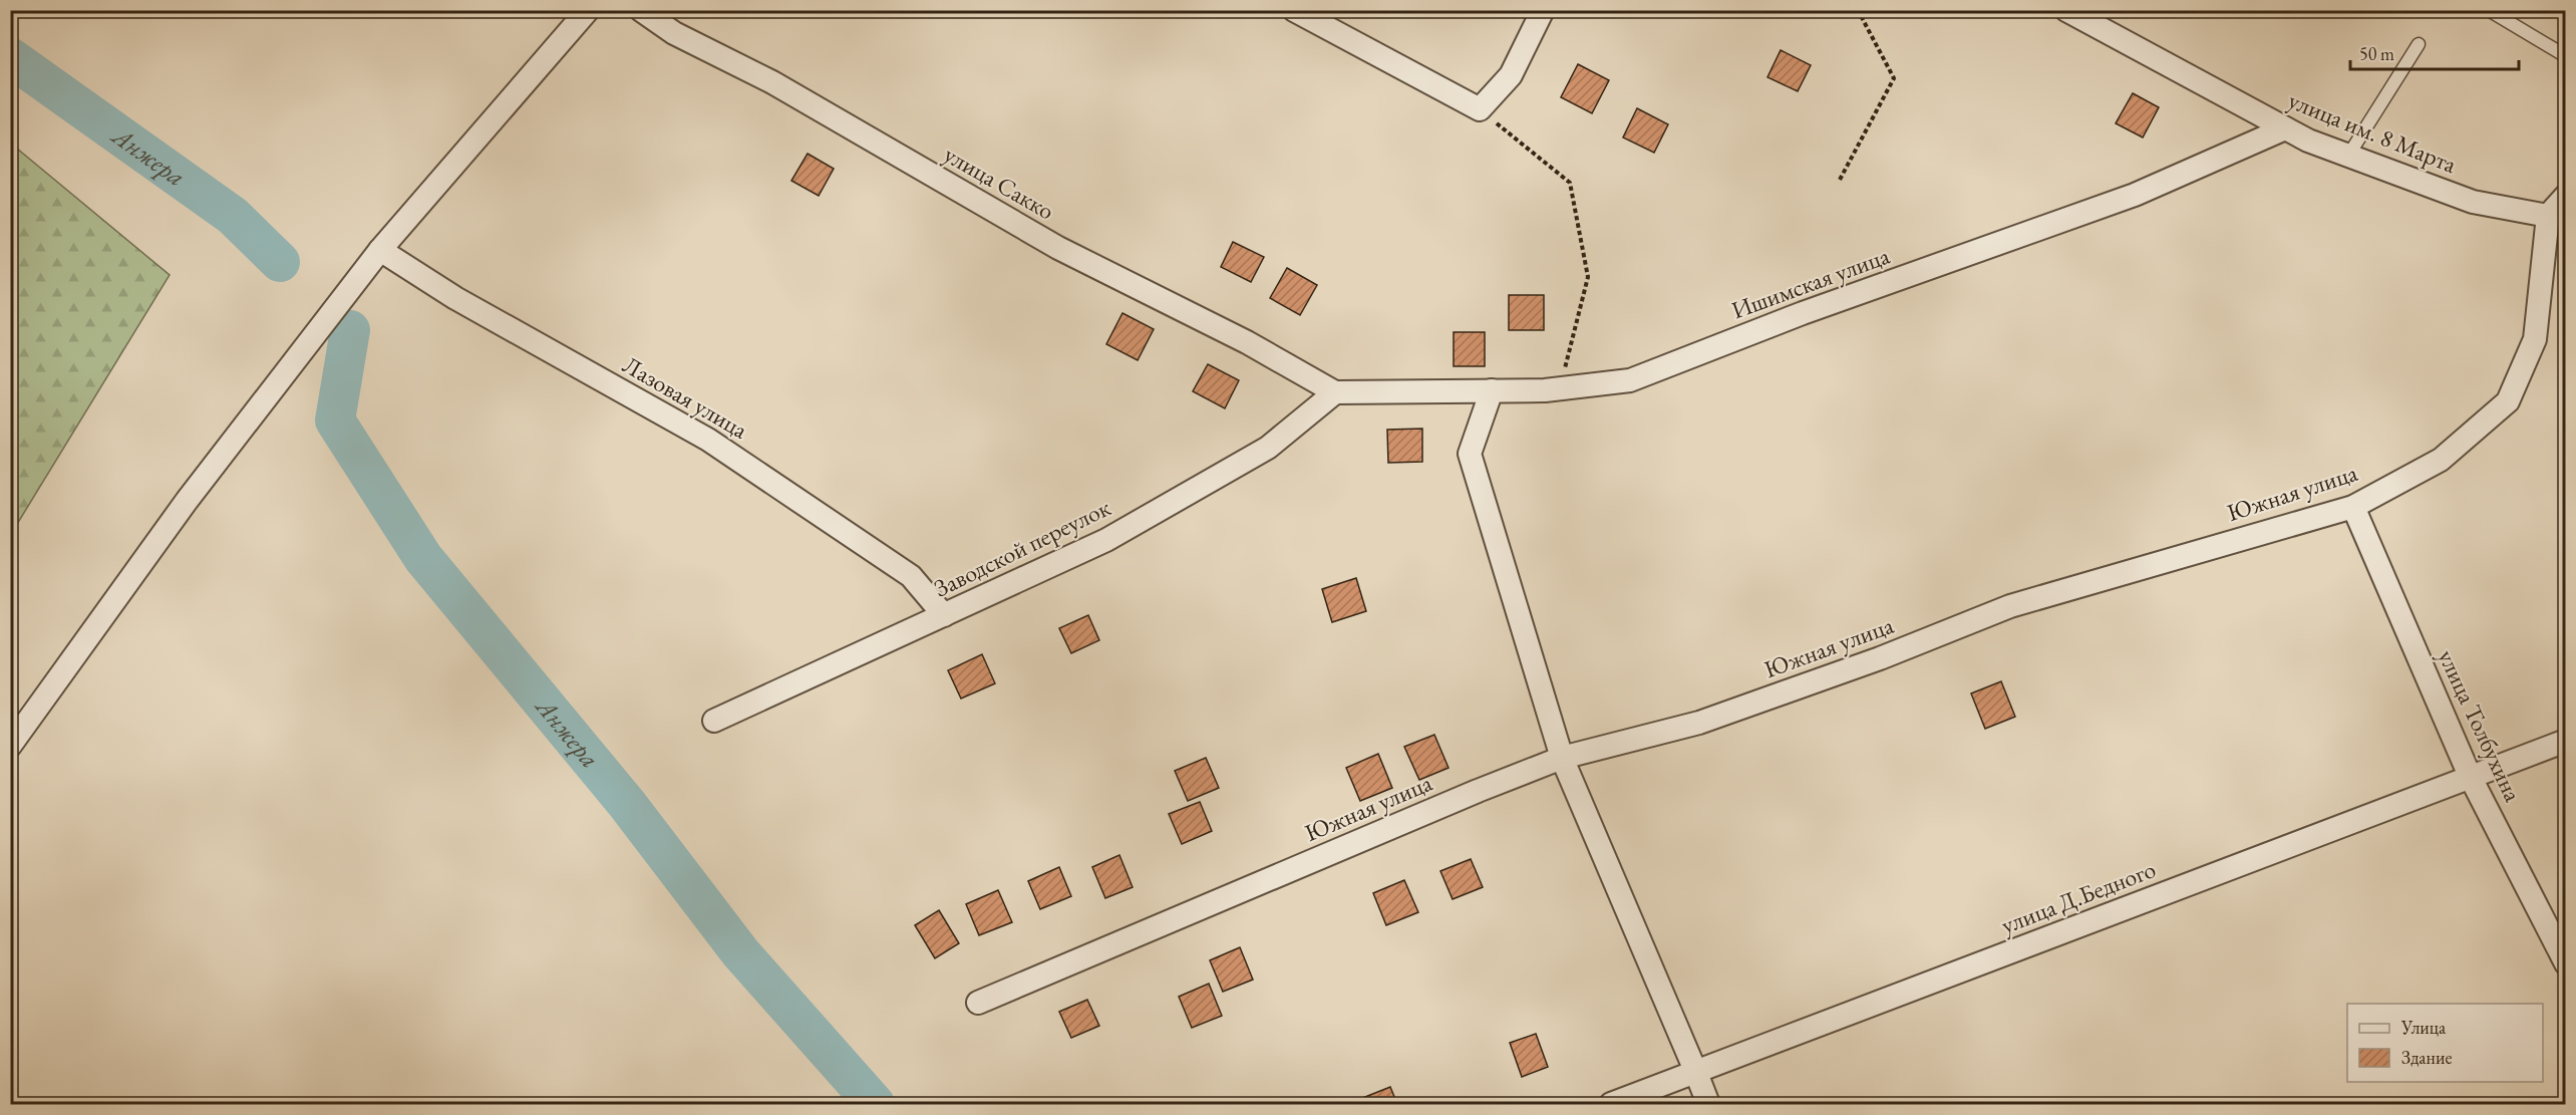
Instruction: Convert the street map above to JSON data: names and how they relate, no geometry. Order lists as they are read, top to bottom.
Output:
{
  "streets": {
    "street": [
      "улица им. 8 Марта",
      "улица Сакко",
      "Ишимская улица",
      "Лазовая улица",
      "Южная улица",
      "Заводской переулок",
      "улица Толбухина",
      "улица Д.Бедного"
    ]
  },
  "crossings": [
    ["улица им. 8 Марта", "Ишимская улица"],
    ["улица им. 8 Марта", "Южная улица"],
    ["улица Сакко", "Ишимская улица"],
    ["улица Сакко", "Заводской переулок"],
    ["Ишимская улица", "Заводской переулок"],
    ["Лазовая улица", "Заводской переулок"],
    ["Южная улица", "улица Толбухина"],
    ["улица Толбухина", "улица Д.Бедного"]
  ],
  "water": ["Анжера"],
  "legend": ["Улица", "Здание"],
  "scale_bar": "50 m"
}
